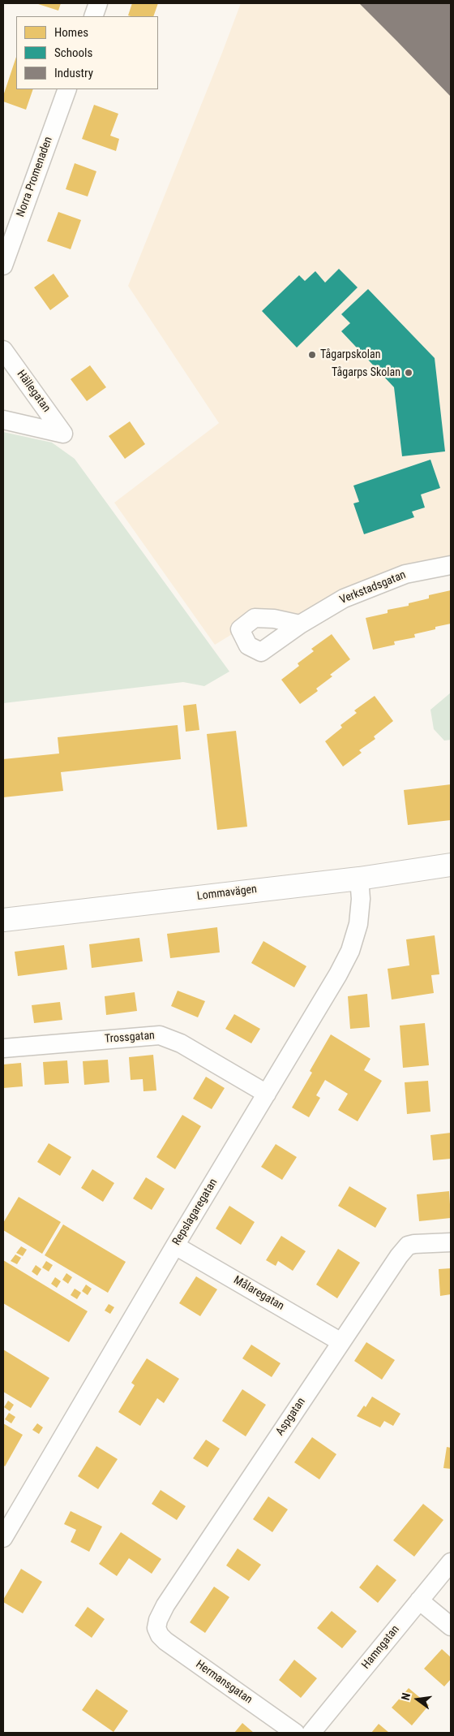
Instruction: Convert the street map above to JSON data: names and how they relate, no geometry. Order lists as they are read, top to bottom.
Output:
{
  "streets": {
    "street": [
      "Norra Promenaden",
      "Hällegatan",
      "Verkstadsgatan",
      "Lommavägen",
      "Trossgatan",
      "Repslagaregatan",
      "Målaregatan",
      "Aspgatan",
      "Hamngatan",
      "Hermansgatan"
    ]
  },
  "crossings": [
    ["Lommavägen", "Repslagaregatan"],
    ["Trossgatan", "Repslagaregatan"],
    ["Repslagaregatan", "Målaregatan"],
    ["Målaregatan", "Aspgatan"],
    ["Aspgatan", "Hermansgatan"]
  ],
  "places": ["Tågarpskolan", "Tågarps Skolan"],
  "legend": ["Homes", "Schools", "Industry"],
  "north": "left"
}
